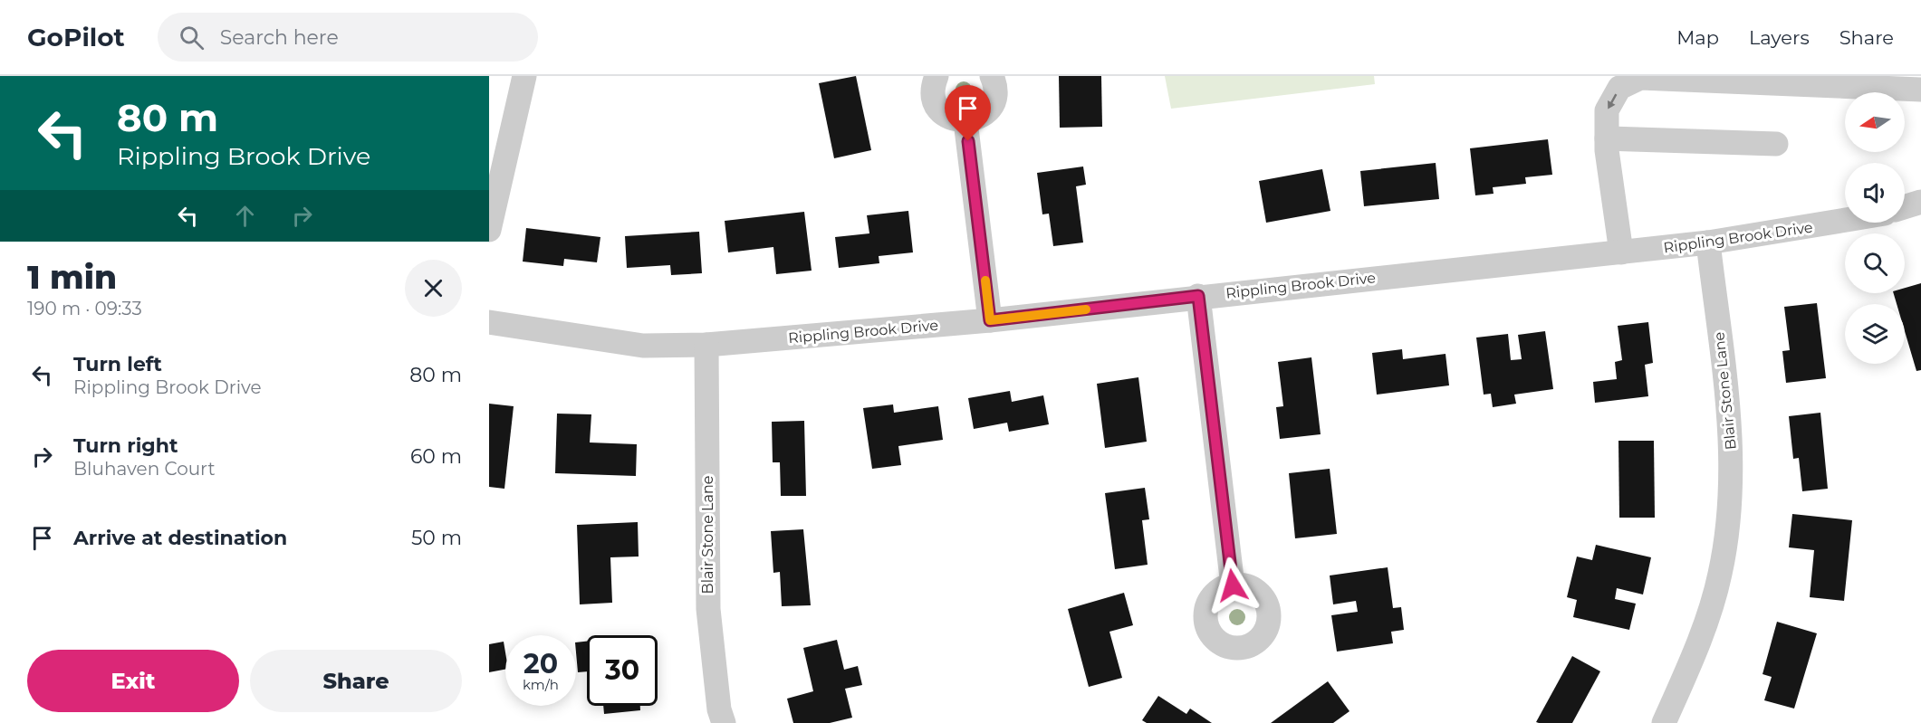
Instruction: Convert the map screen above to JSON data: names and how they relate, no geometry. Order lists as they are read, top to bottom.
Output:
{
  "streets": {
    "street": ["Rippling Brook Drive", "Blair Stone Lane"]
  },
  "crossings": [
    ["Rippling Brook Drive", "Blair Stone Lane"]
  ],
  "north": "left",
  "page": {
    "header": "GoPilot",
    "search": "Search here",
    "nav": ["Map", "Layers", "Share"],
    "turn": ["80 m", "Rippling Brook Drive"],
    "heading": ["1 min", "190 m · 09:33"],
    "list": [
      {
        "name": "Turn left",
        "note": "Rippling Brook Drive",
        "value": "80 m"
      },
      {
        "name": "Turn right",
        "note": "Bluhaven Court",
        "value": "60 m"
      },
      {
        "name": "Arrive at destination",
        "value": "50 m"
      }
    ],
    "speed": "20 km/h",
    "limit": "30",
    "buttons": ["Exit", "Share"]
  }
}
